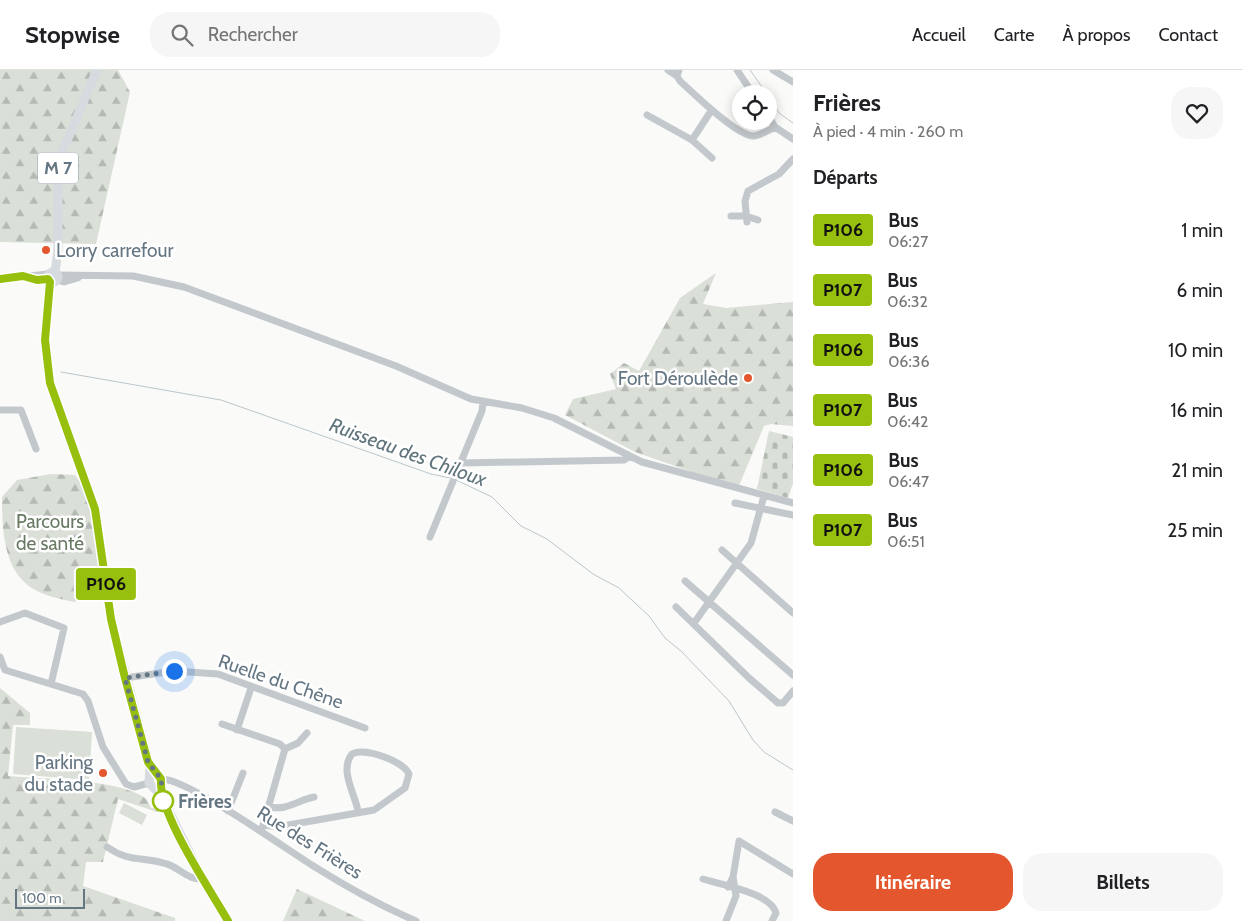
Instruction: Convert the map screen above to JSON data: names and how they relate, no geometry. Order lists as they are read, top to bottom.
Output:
{
  "streets": {
    "main road": ["M 7"],
    "street": ["Ruelle du Chêne", "Rue des Frières"]
  },
  "crossings": [
    ["M 7", "Ruelle du Chêne"],
    ["M 7", "Rue des Frières"]
  ],
  "water": ["Ruisseau des Chiloux"],
  "parks": ["Parcours de santé"],
  "places": [
    "Lorry carrefour",
    "Fort Déroulède",
    "Parking du stade",
    "Frières"
  ],
  "lines": ["bus line P106"],
  "scale_bar": "100 m",
  "page": {
    "header": "Stopwise",
    "search": "Rechercher",
    "nav": [
      "Accueil",
      "Carte",
      "À propos",
      "Contact"
    ],
    "on_map": "P106",
    "heading": [
      ["Frières", "À pied · 4 min · 260 m"],
      "Départs"
    ],
    "list": [
      {
        "mark": "P106",
        "name": "Bus",
        "note": "06:27",
        "value": "1 min"
      },
      {
        "mark": "P107",
        "name": "Bus",
        "note": "06:32",
        "value": "6 min"
      },
      {
        "mark": "P106",
        "name": "Bus",
        "note": "06:36",
        "value": "10 min"
      },
      {
        "mark": "P107",
        "name": "Bus",
        "note": "06:42",
        "value": "16 min"
      },
      {
        "mark": "P106",
        "name": "Bus",
        "note": "06:47",
        "value": "21 min"
      },
      {
        "mark": "P107",
        "name": "Bus",
        "note": "06:51",
        "value": "25 min"
      }
    ],
    "buttons": ["Itinéraire", "Billets"],
    "scale": "100 m"
  }
}
